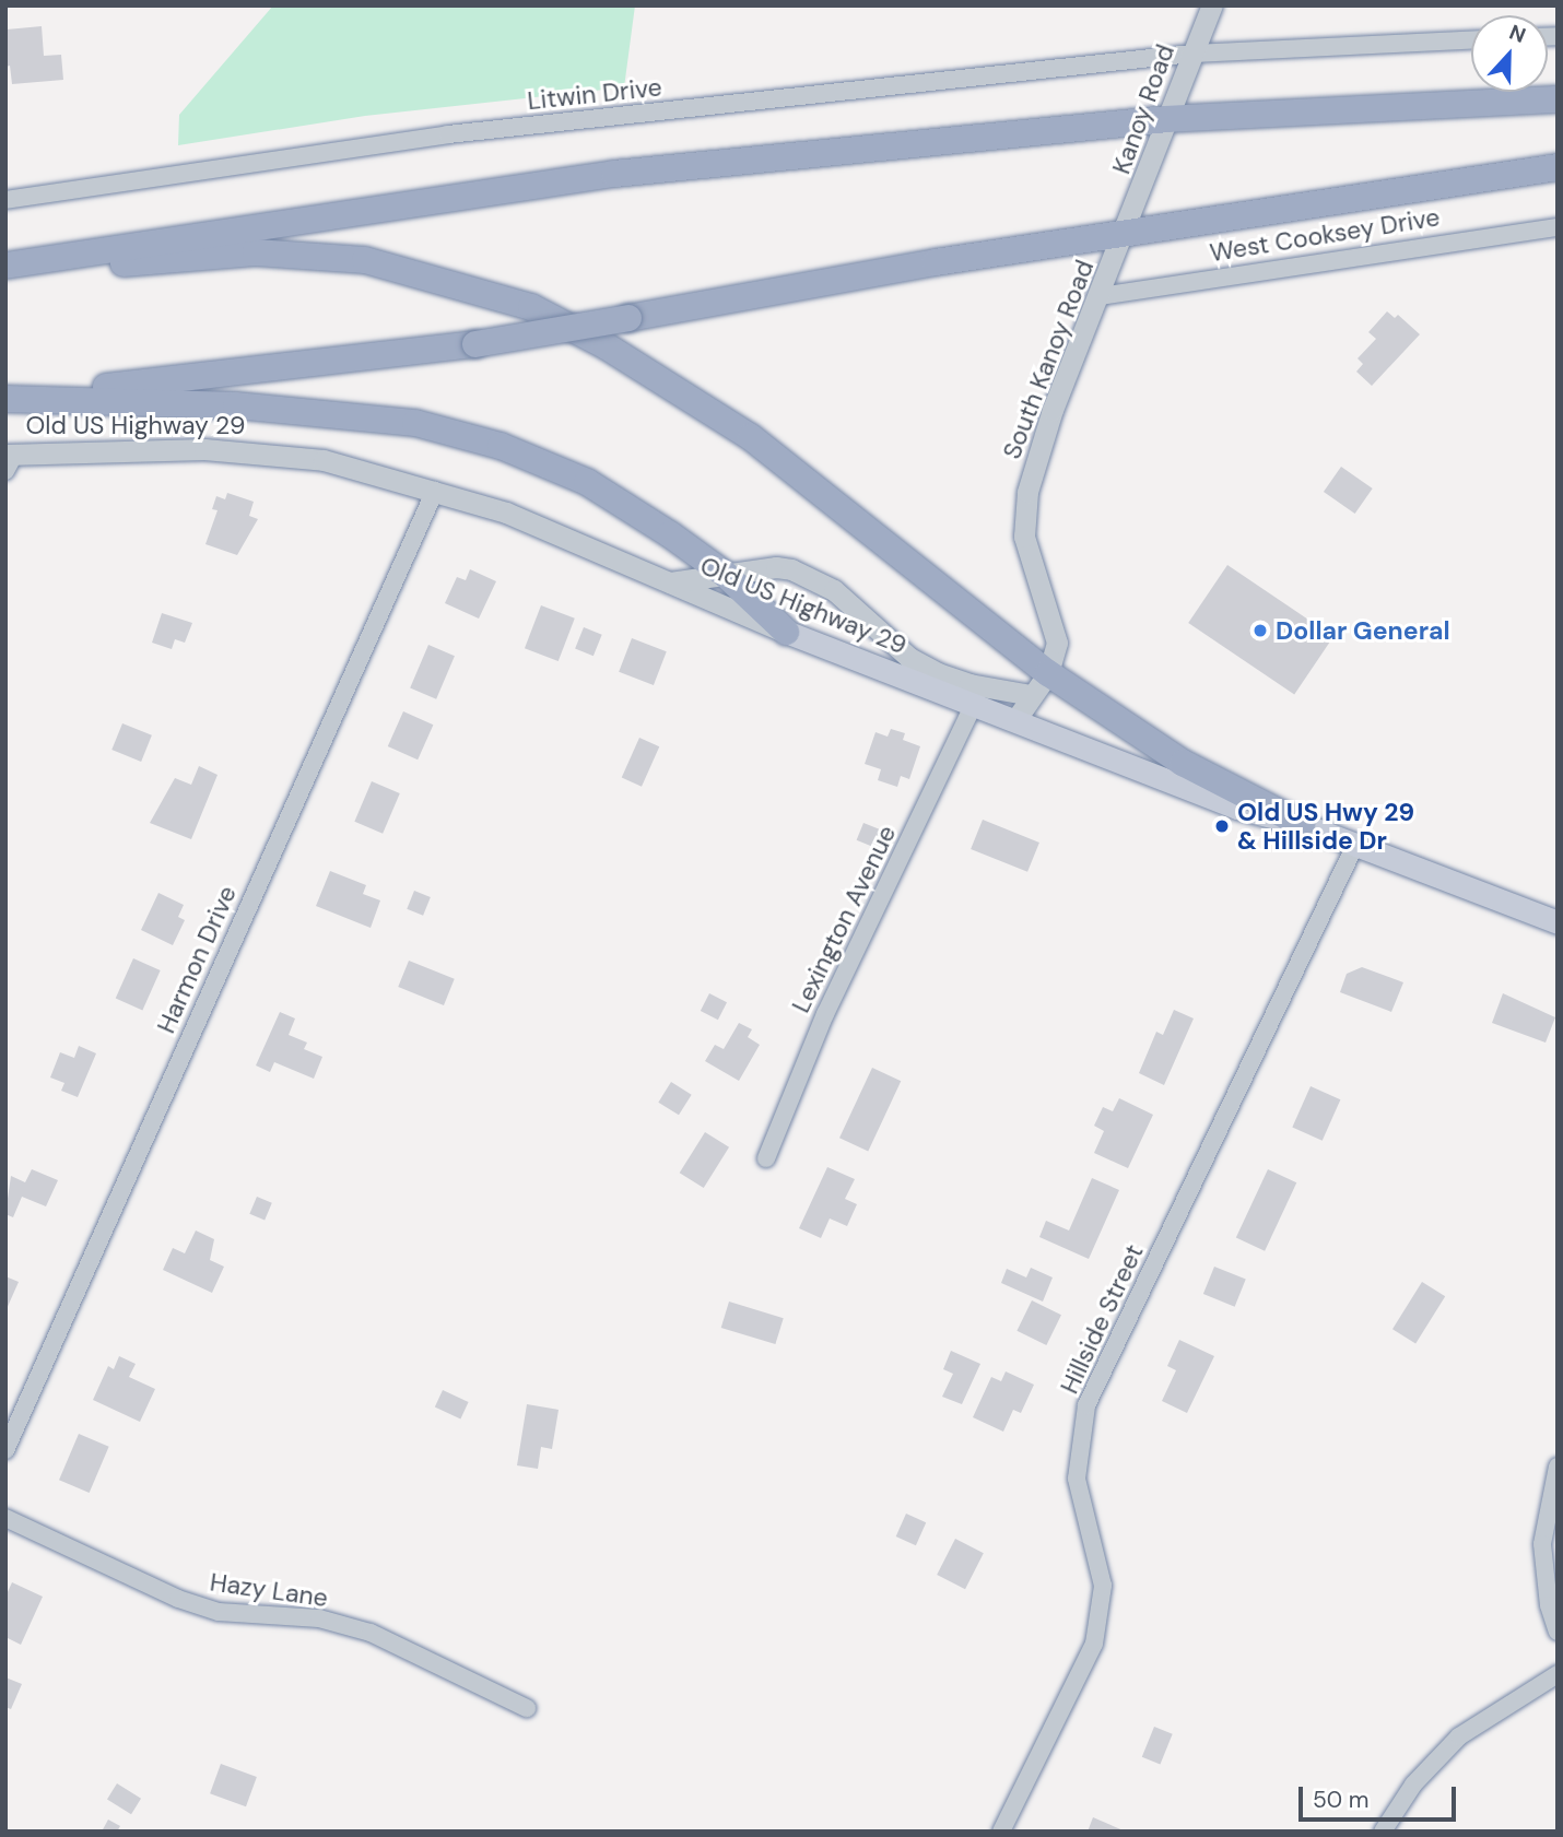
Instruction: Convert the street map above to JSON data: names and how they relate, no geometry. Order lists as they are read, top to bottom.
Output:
{
  "streets": {
    "main road": ["Old US Highway 29"],
    "street": [
      "Litwin Drive",
      "Kanoy Road",
      "West Cooksey Drive",
      "South Kanoy Road",
      "Lexington Avenue",
      "Harmon Drive",
      "Hillside Street",
      "Hazy Lane"
    ]
  },
  "crossings": [
    ["Litwin Drive", "Kanoy Road"],
    ["Kanoy Road", "South Kanoy Road"],
    ["West Cooksey Drive", "South Kanoy Road"],
    ["South Kanoy Road", "Old US Highway 29"],
    ["Old US Highway 29", "Lexington Avenue"],
    ["Old US Highway 29", "Harmon Drive"],
    ["Old US Highway 29", "Hillside Street"]
  ],
  "places": ["Dollar General", "Old US Hwy 29 & Hillside Dr"],
  "scale_bar": "50 m",
  "north": "top"
}
